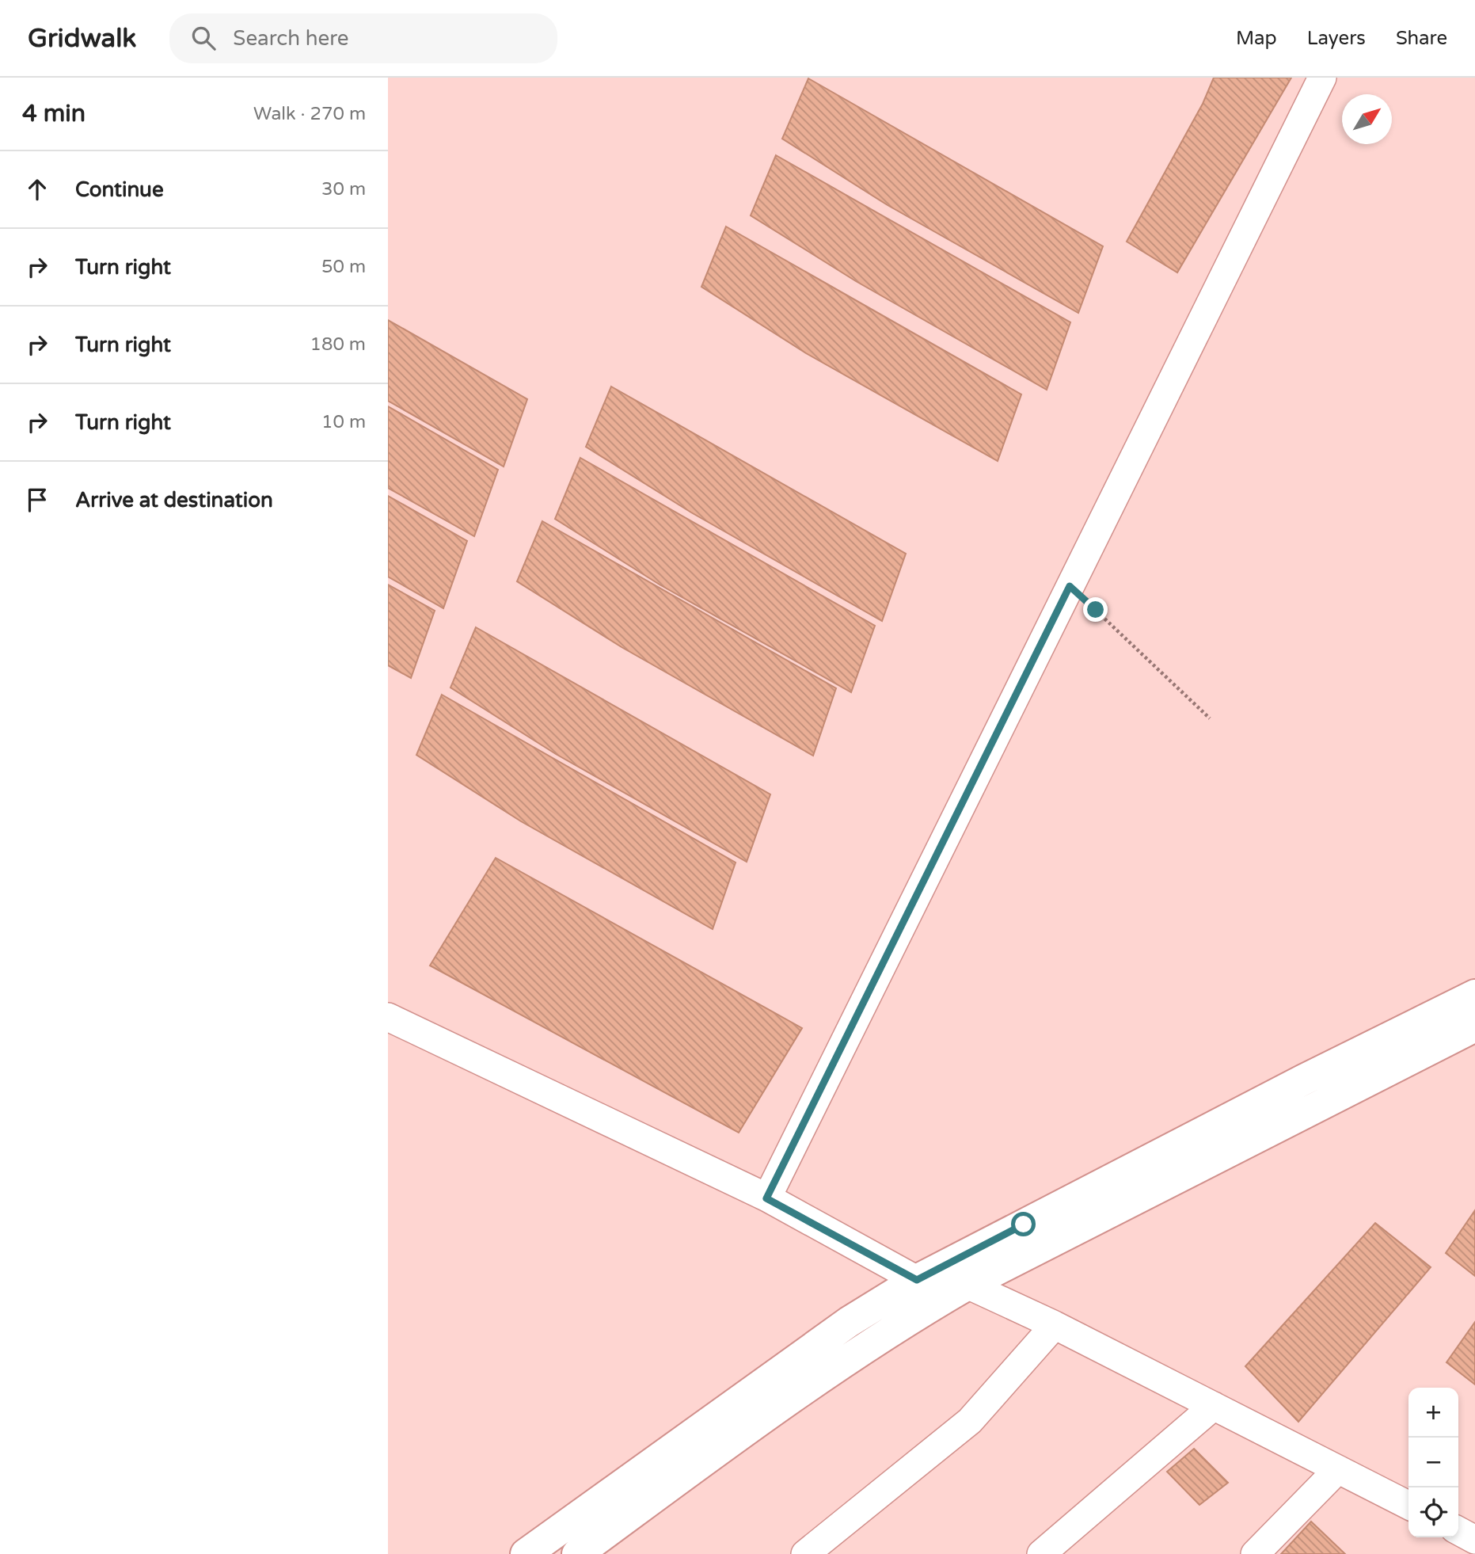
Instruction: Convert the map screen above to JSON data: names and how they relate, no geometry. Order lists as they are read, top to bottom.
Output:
{
  "north": "top right",
  "page": {
    "header": "Gridwalk",
    "search": "Search here",
    "nav": ["Map", "Layers", "Share"],
    "heading": ["4 min", "Walk · 270 m"],
    "list": [
      ["Continue", "30 m"],
      ["Turn right", "50 m"],
      ["Turn right", "180 m"],
      ["Turn right", "10 m"],
      "Arrive at destination"
    ],
    "map_buttons": ["+", "−"]
  }
}
